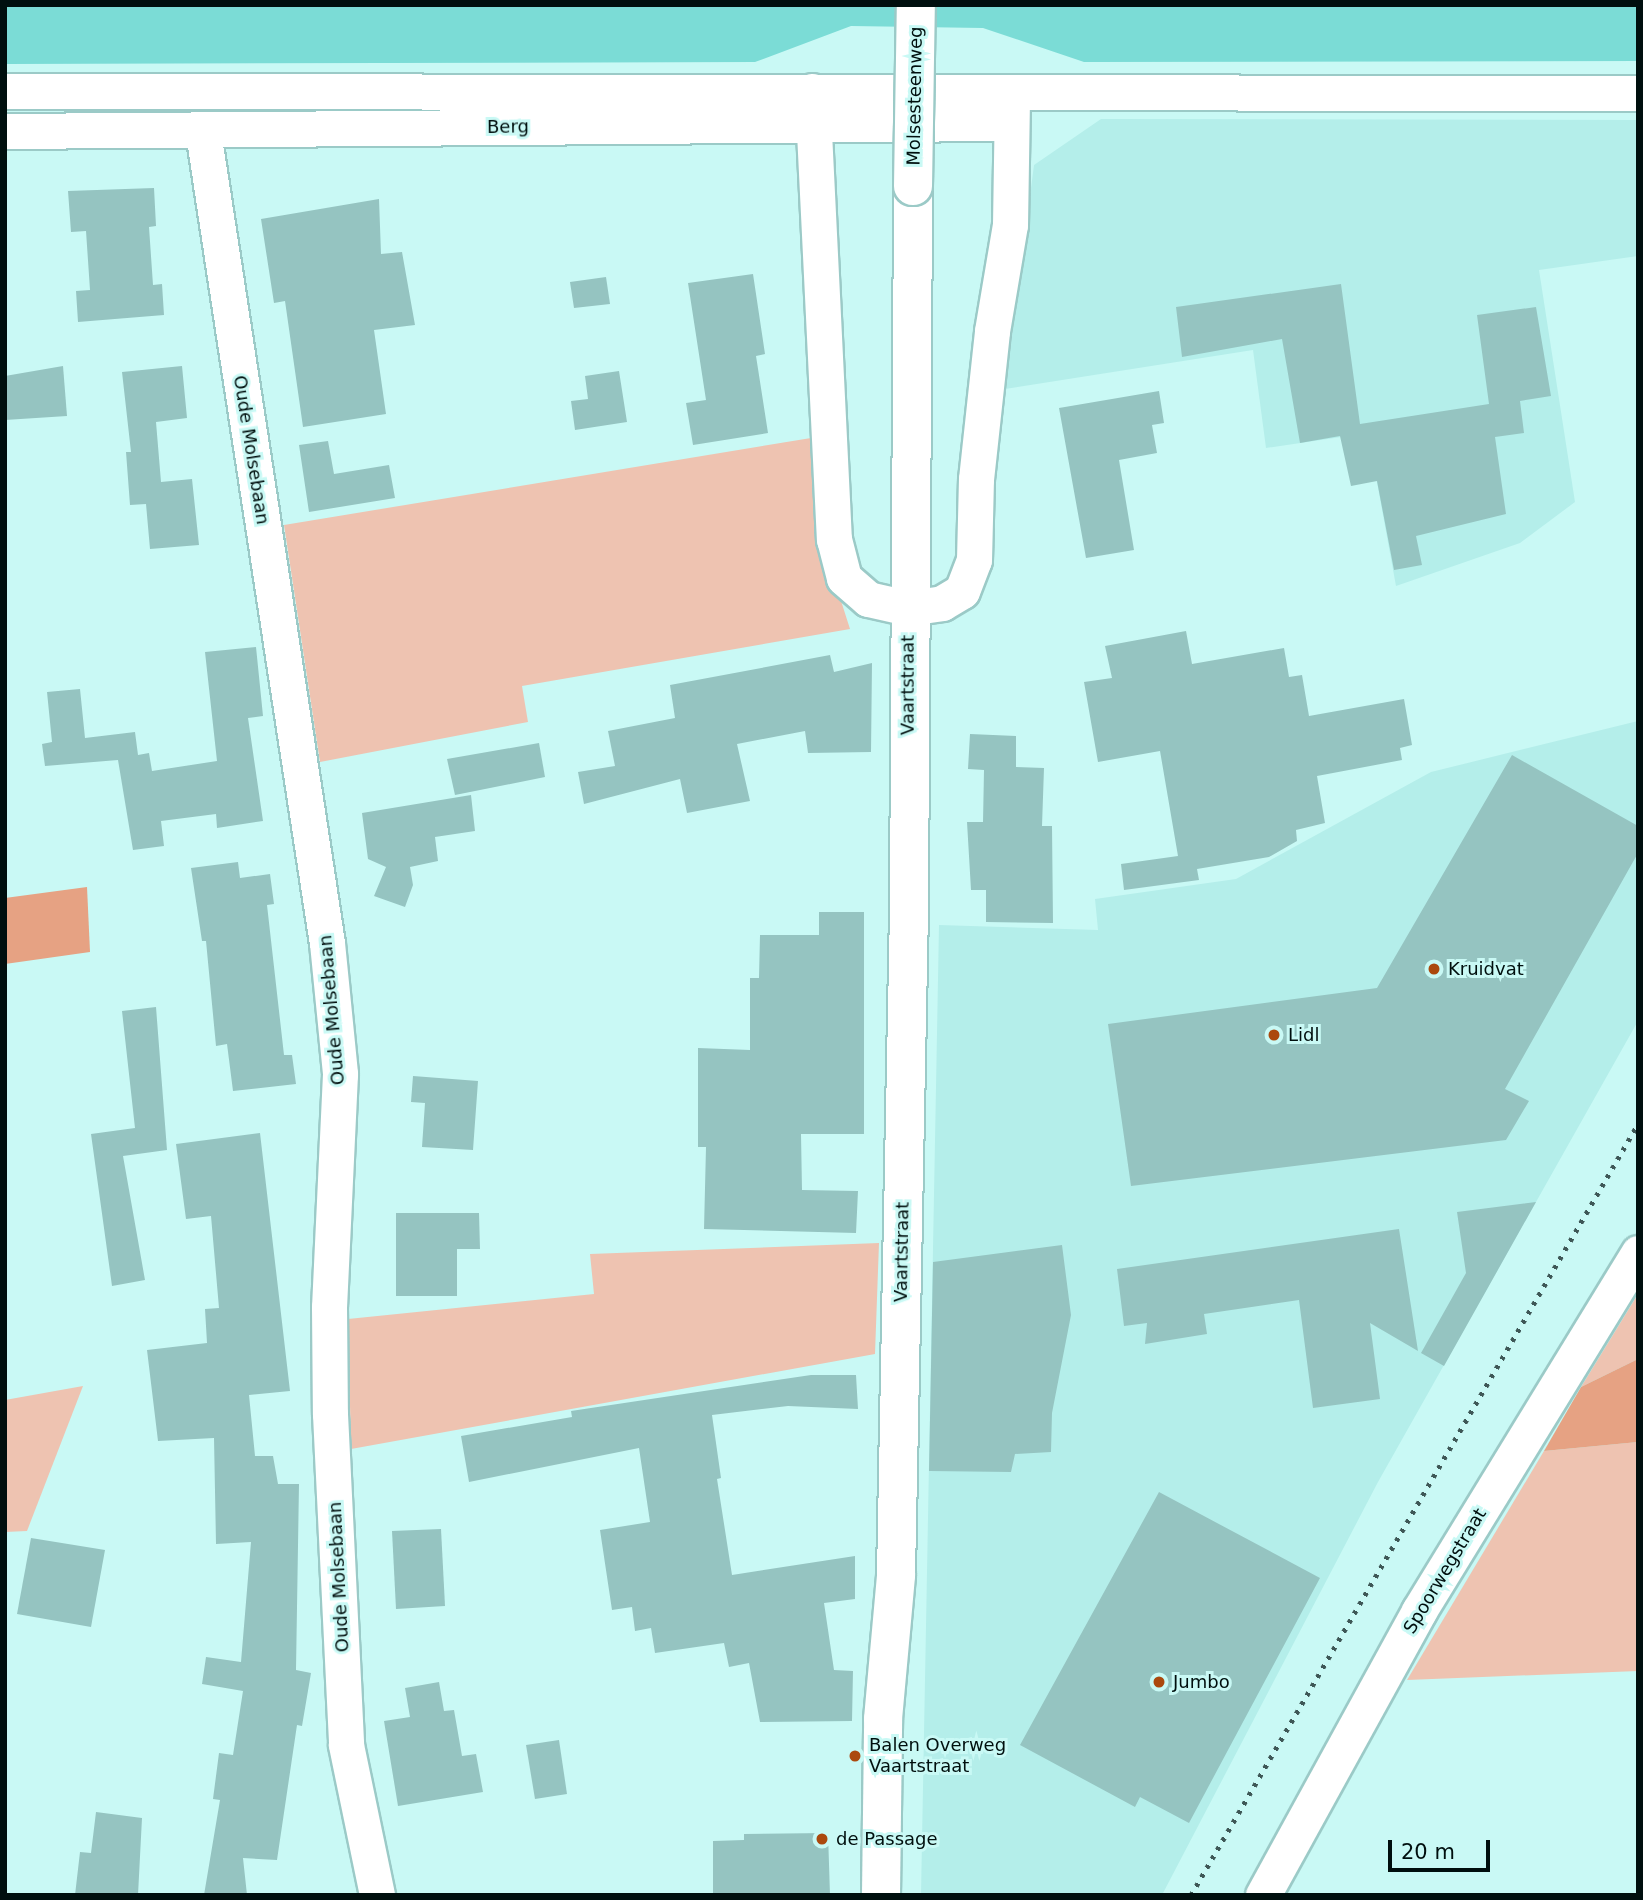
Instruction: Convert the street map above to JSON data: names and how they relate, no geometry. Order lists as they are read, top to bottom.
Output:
{
  "streets": {
    "main road": ["Molsesteenweg", "Vaartstraat"],
    "street": ["Berg", "Oude Molsebaan", "Spoorwegstraat"]
  },
  "crossings": [
    ["Molsesteenweg", "Vaartstraat"],
    ["Berg", "Oude Molsebaan"]
  ],
  "places": [
    "Kruidvat",
    "Lidl",
    "Jumbo",
    "Balen Overweg Vaartstraat",
    "de Passage"
  ],
  "scale_bar": "20 m"
}
